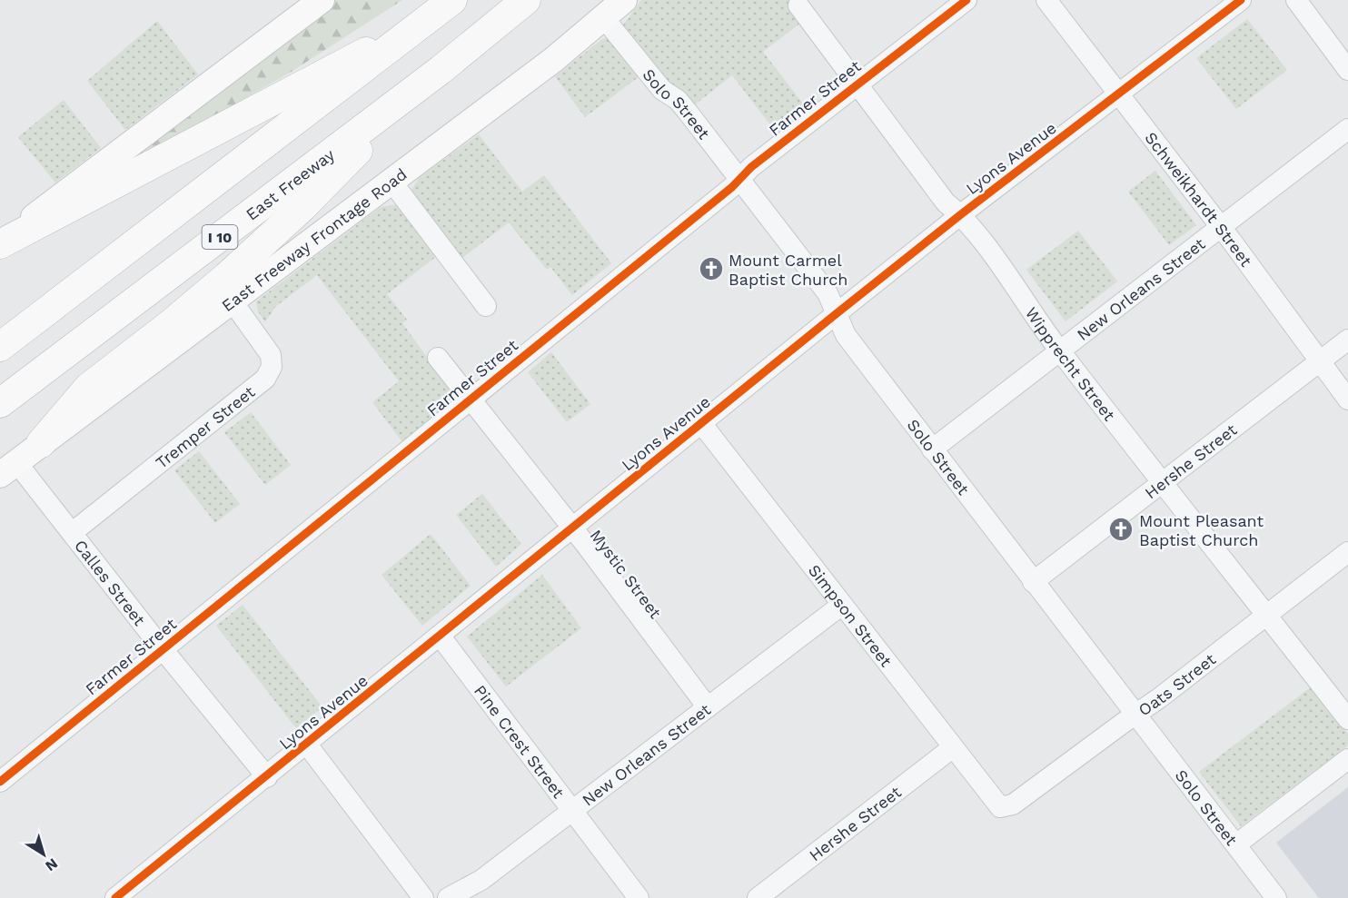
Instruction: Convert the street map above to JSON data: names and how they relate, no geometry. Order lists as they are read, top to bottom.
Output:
{
  "streets": {
    "highway": ["East Freeway", "I 10"],
    "main road": ["East Freeway Frontage Road"],
    "street": [
      "Farmer Street",
      "Solo Street",
      "Lyons Avenue",
      "Schweikhardt Street",
      "New Orleans Street",
      "Wipprecht Street",
      "Tremper Street",
      "Hershe Street",
      "Mystic Street",
      "Calles Street",
      "Simpson Street",
      "Oats Street",
      "Pine Crest Street"
    ]
  },
  "crossings": [
    ["Farmer Street", "Solo Street"],
    ["Farmer Street", "Wipprecht Street"],
    ["Farmer Street", "Mystic Street"],
    ["Farmer Street", "Calles Street"],
    ["Solo Street", "Lyons Avenue"],
    ["Solo Street", "East Freeway Frontage Road"],
    ["Solo Street", "New Orleans Street"],
    ["Solo Street", "Hershe Street"],
    ["Solo Street", "Oats Street"],
    ["Lyons Avenue", "Schweikhardt Street"],
    ["Lyons Avenue", "Wipprecht Street"],
    ["Lyons Avenue", "Mystic Street"],
    ["Lyons Avenue", "Calles Street"],
    ["Lyons Avenue", "Simpson Street"],
    ["Lyons Avenue", "Pine Crest Street"],
    ["Schweikhardt Street", "New Orleans Street"],
    ["Schweikhardt Street", "Hershe Street"],
    ["East Freeway Frontage Road", "Tremper Street"],
    ["East Freeway Frontage Road", "Calles Street"],
    ["New Orleans Street", "Wipprecht Street"],
    ["New Orleans Street", "Mystic Street"],
    ["New Orleans Street", "Simpson Street"],
    ["New Orleans Street", "Pine Crest Street"],
    ["Wipprecht Street", "Hershe Street"],
    ["Wipprecht Street", "Oats Street"],
    ["Tremper Street", "Calles Street"],
    ["Hershe Street", "Simpson Street"],
    ["Simpson Street", "Oats Street"]
  ],
  "places": {
    "church": ["Mount Carmel Baptist Church", "Mount Pleasant Baptist Church"]
  },
  "north": "bottom right"
}
